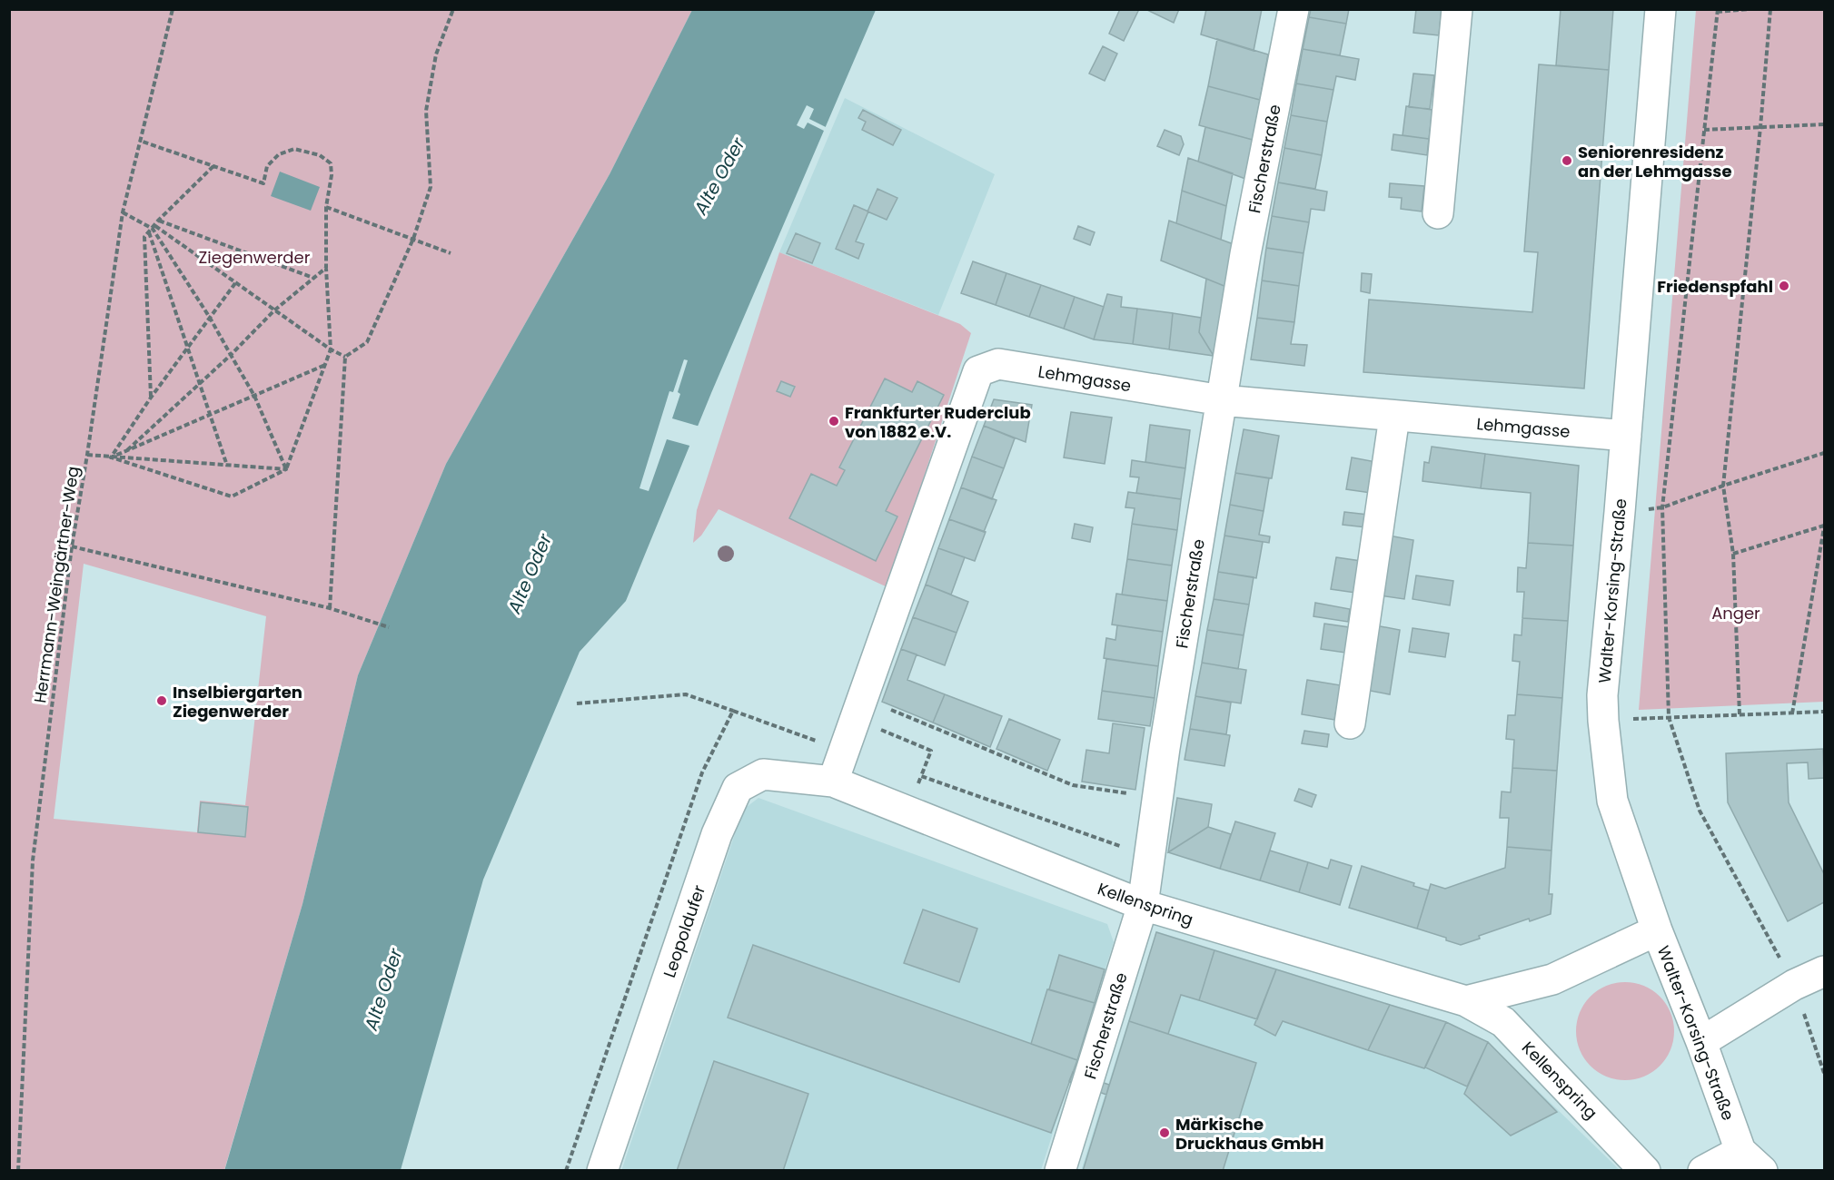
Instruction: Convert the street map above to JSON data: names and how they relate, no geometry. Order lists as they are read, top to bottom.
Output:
{
  "streets": {
    "street": [
      "Fischerstraße",
      "Lehmgasse",
      "Walter-Korsing-Straße",
      "Kellenspring",
      "Leopoldufer"
    ],
    "path": ["Herrmann-Weingärtner-Weg"]
  },
  "crossings": [
    ["Fischerstraße", "Lehmgasse"],
    ["Fischerstraße", "Kellenspring"],
    ["Lehmgasse", "Walter-Korsing-Straße"],
    ["Lehmgasse", "Kellenspring"],
    ["Lehmgasse", "Leopoldufer"],
    ["Kellenspring", "Leopoldufer"]
  ],
  "water": ["Alte Oder"],
  "parks": ["Ziegenwerder", "Anger"],
  "places": [
    "Seniorenresidenz an der Lehmgasse",
    "Friedenspfahl",
    "Frankfurter Ruderclub von 1882 e.V.",
    "Inselbiergarten Ziegenwerder",
    "Märkische Druckhaus GmbH"
  ]
}
